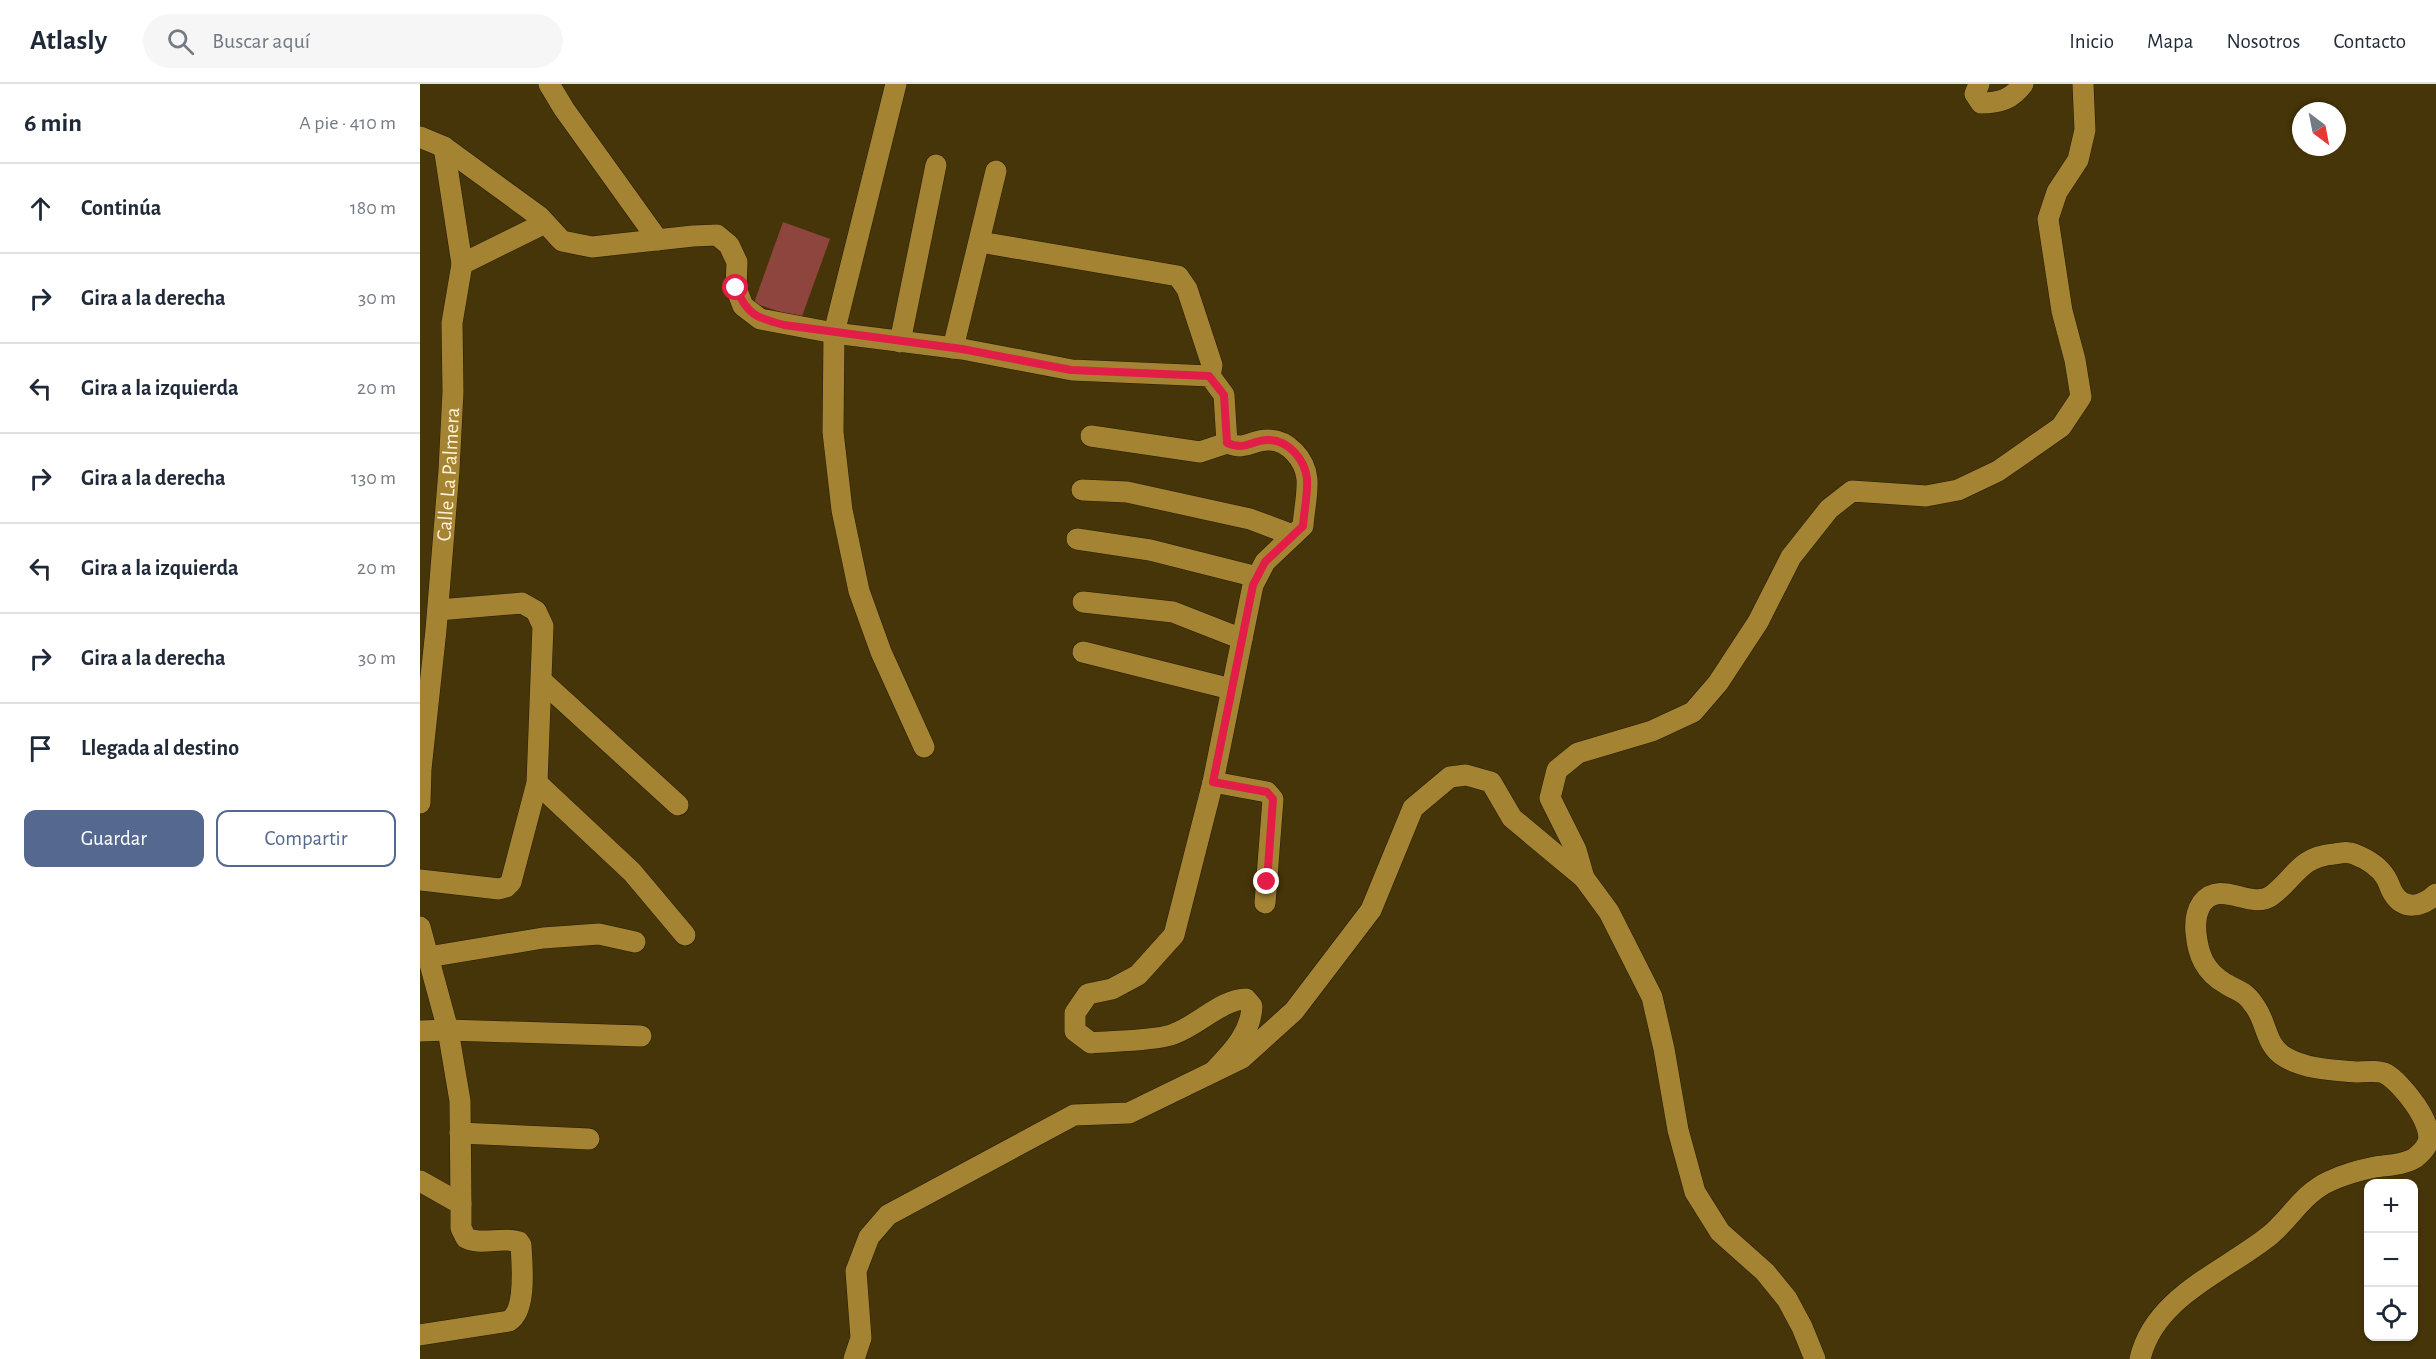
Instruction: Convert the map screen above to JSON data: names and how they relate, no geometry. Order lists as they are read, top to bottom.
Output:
{
  "streets": {
    "street": ["Calle La Palmera"]
  },
  "north": "bottom right",
  "page": {
    "header": "Atlasly",
    "search": "Buscar aquí",
    "nav": [
      "Inicio",
      "Mapa",
      "Nosotros",
      "Contacto"
    ],
    "heading": ["6 min", "A pie · 410 m"],
    "list": [
      ["Continúa", "180 m"],
      ["Gira a la derecha", "30 m"],
      ["Gira a la izquierda", "20 m"],
      ["Gira a la derecha", "130 m"],
      ["Gira a la izquierda", "20 m"],
      ["Gira a la derecha", "30 m"],
      "Llegada al destino"
    ],
    "buttons": ["Guardar", "Compartir"],
    "map_buttons": ["+", "−"]
  }
}
